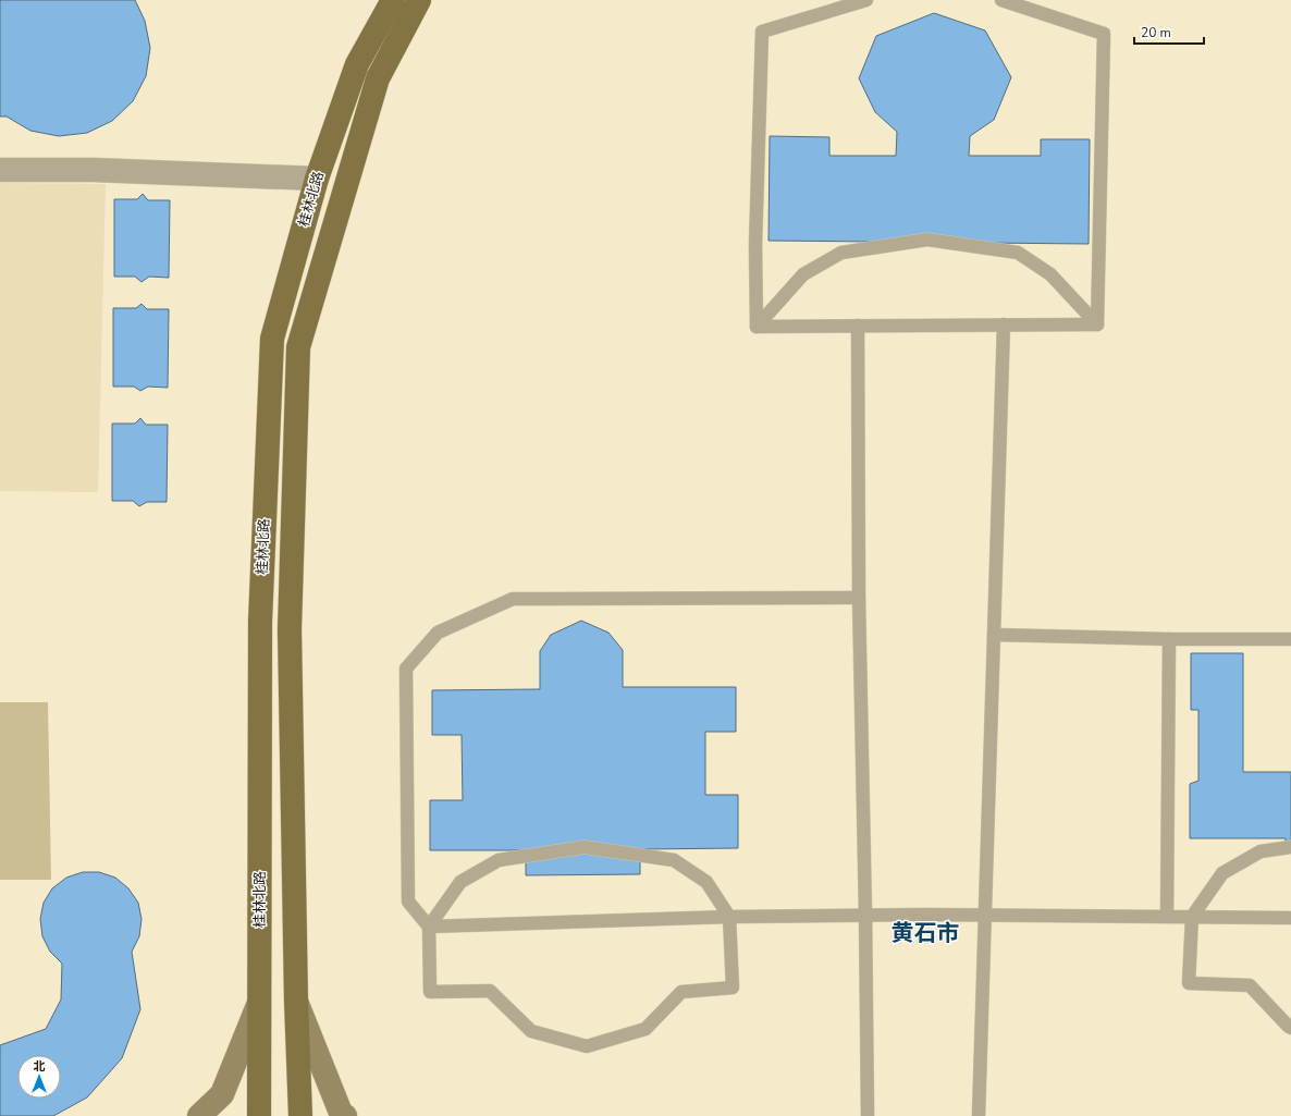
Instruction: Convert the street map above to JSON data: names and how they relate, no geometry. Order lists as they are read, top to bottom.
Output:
{
  "streets": {
    "main road": ["桂林北路"]
  },
  "districts": ["黄石市"],
  "scale_bar": "20 m",
  "north": "top"
}
